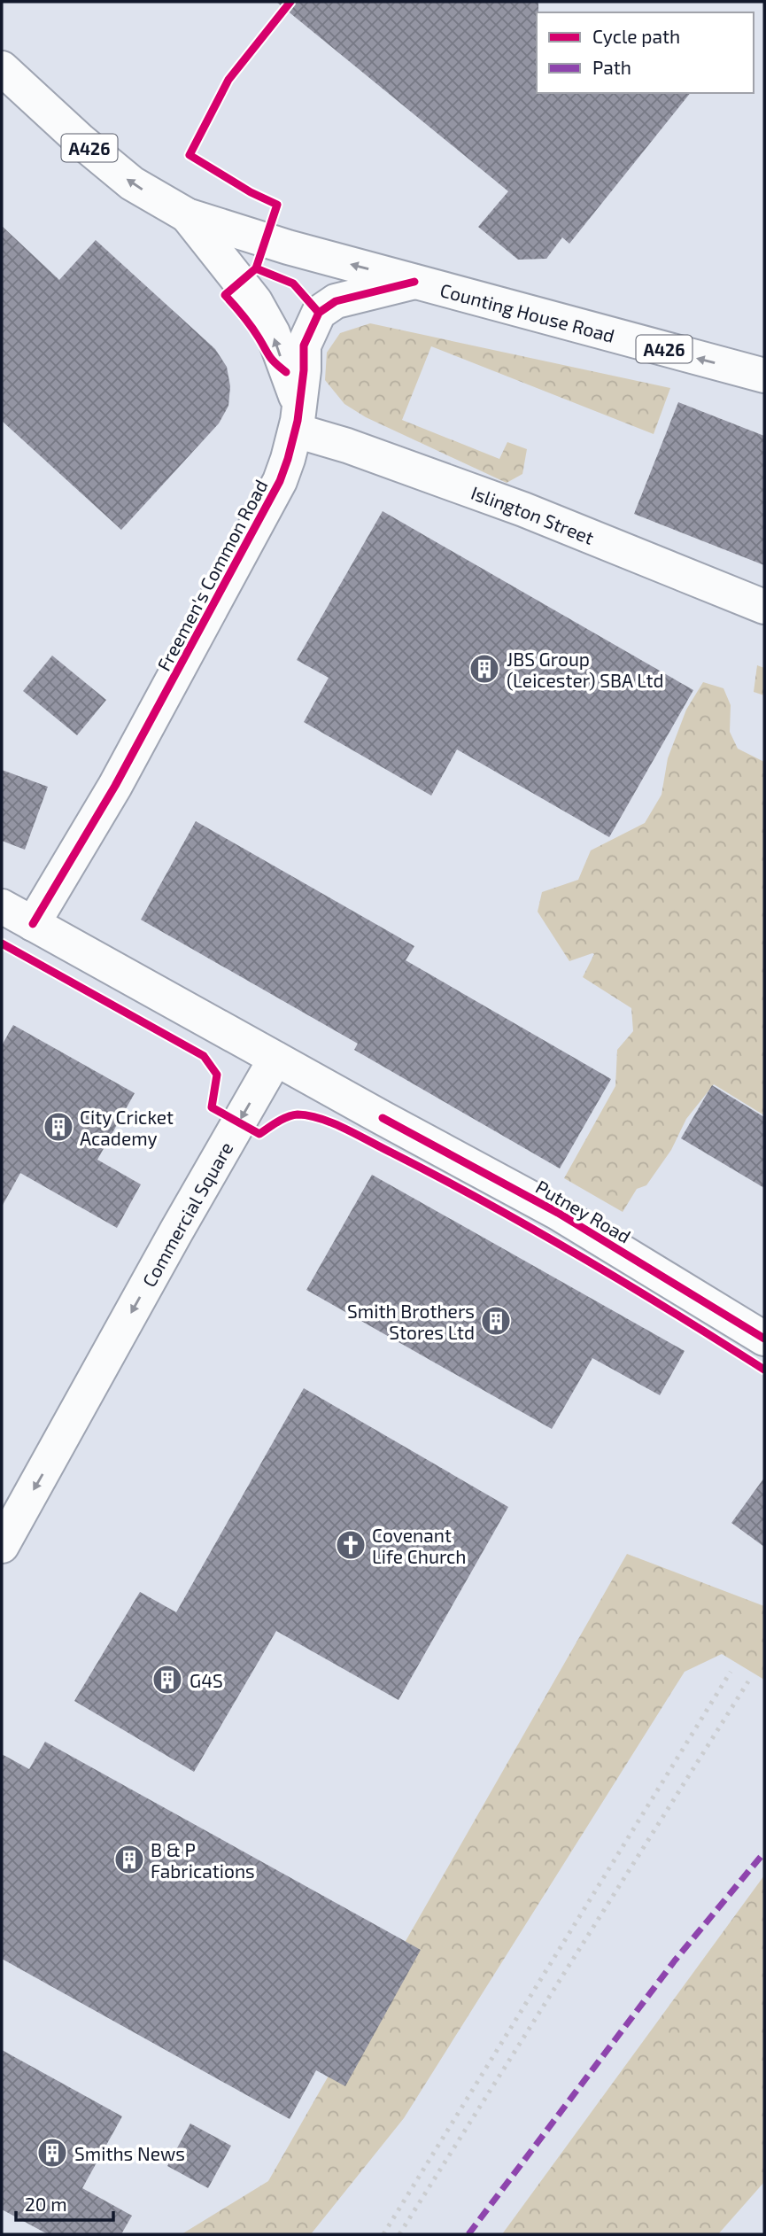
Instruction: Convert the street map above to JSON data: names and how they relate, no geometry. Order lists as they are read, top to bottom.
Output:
{
  "streets": {
    "street": [
      "A426",
      "Counting House Road",
      "Islington Street",
      "Freemen's Common Road",
      "Putney Road",
      "Commercial Square"
    ]
  },
  "crossings": [
    ["A426", "Counting House Road"],
    ["Counting House Road", "Freemen's Common Road"],
    ["Islington Street", "Freemen's Common Road"],
    ["Putney Road", "Commercial Square"]
  ],
  "one_way": ["Counting House Road", "Commercial Square"],
  "places": {
    "building": [
      "JBS Group (Leicester) SBA Ltd",
      "City Cricket Academy",
      "Smith Brothers Stores Ltd",
      "G4S",
      "B & P Fabrications",
      "Smiths News"
    ],
    "church": ["Covenant Life Church"]
  },
  "legend": ["Cycle path", "Path"],
  "scale_bar": "20 m"
}
